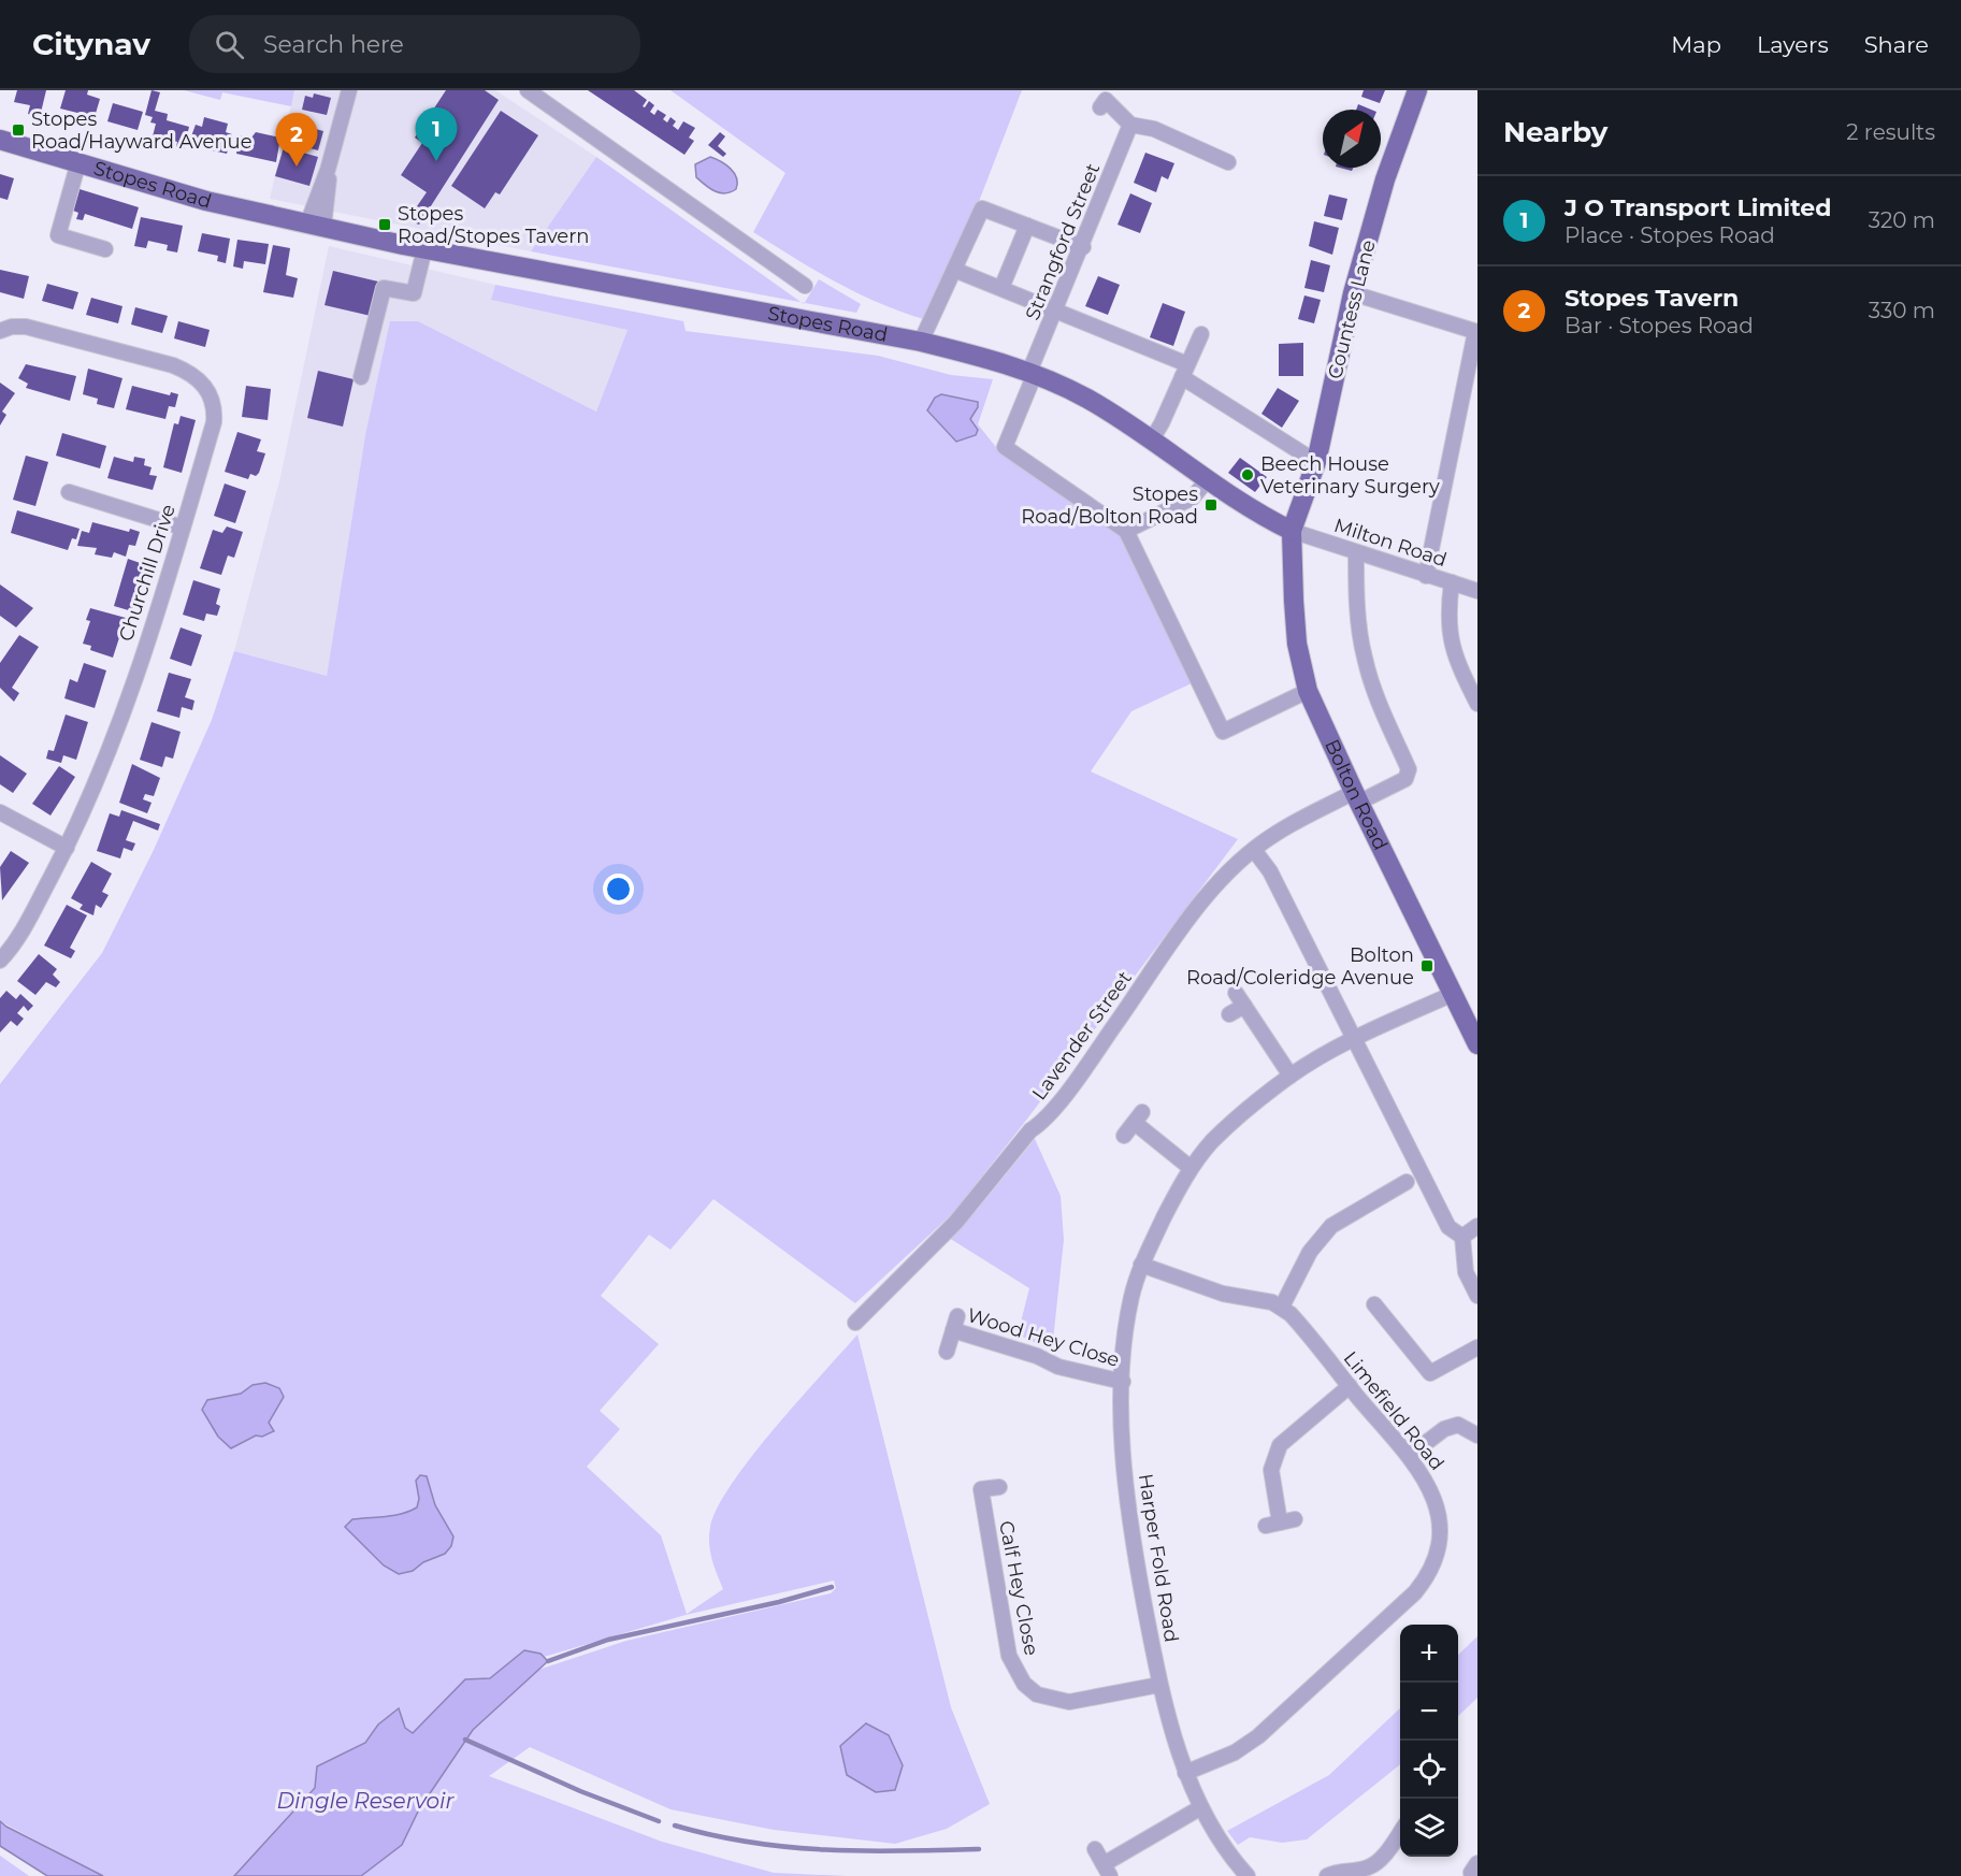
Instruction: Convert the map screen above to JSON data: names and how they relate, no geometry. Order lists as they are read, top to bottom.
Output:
{
  "streets": {
    "main road": ["Stopes Road", "Countess Lane", "Bolton Road"],
    "street": [
      "Strangford Street",
      "Milton Road",
      "Churchill Drive",
      "Lavender Street",
      "Wood Hey Close",
      "Limefield Road",
      "Harper Fold Road",
      "Calf Hey Close"
    ]
  },
  "crossings": [
    ["Stopes Road", "Strangford Street"],
    ["Stopes Road", "Countess Lane"],
    ["Stopes Road", "Milton Road"],
    ["Stopes Road", "Bolton Road"],
    ["Countess Lane", "Milton Road"],
    ["Countess Lane", "Bolton Road"],
    ["Milton Road", "Bolton Road"],
    ["Milton Road", "Lavender Street"],
    ["Bolton Road", "Lavender Street"],
    ["Bolton Road", "Harper Fold Road"],
    ["Wood Hey Close", "Harper Fold Road"],
    ["Limefield Road", "Harper Fold Road"],
    ["Harper Fold Road", "Calf Hey Close"]
  ],
  "water": ["Dingle Reservoir"],
  "places": {
    "transit": [
      "Stopes Road/Hayward Avenue",
      "Stopes Road/Stopes Tavern",
      "Stopes Road/Bolton Road",
      "Bolton Road/Coleridge Avenue"
    ],
    "other": ["Beech House Veterinary Surgery"]
  },
  "north": "top right",
  "page": {
    "header": "Citynav",
    "search": "Search here",
    "nav": ["Map", "Layers", "Share"],
    "heading": ["Nearby", "2 results"],
    "pins": ["1", "2"],
    "list": [
      {
        "mark": "1",
        "name": "J O Transport Limited",
        "note": "Place · Stopes Road",
        "value": "320 m"
      },
      {
        "mark": "2",
        "name": "Stopes Tavern",
        "note": "Bar · Stopes Road",
        "value": "330 m"
      }
    ],
    "map_buttons": ["+", "−"]
  }
}
